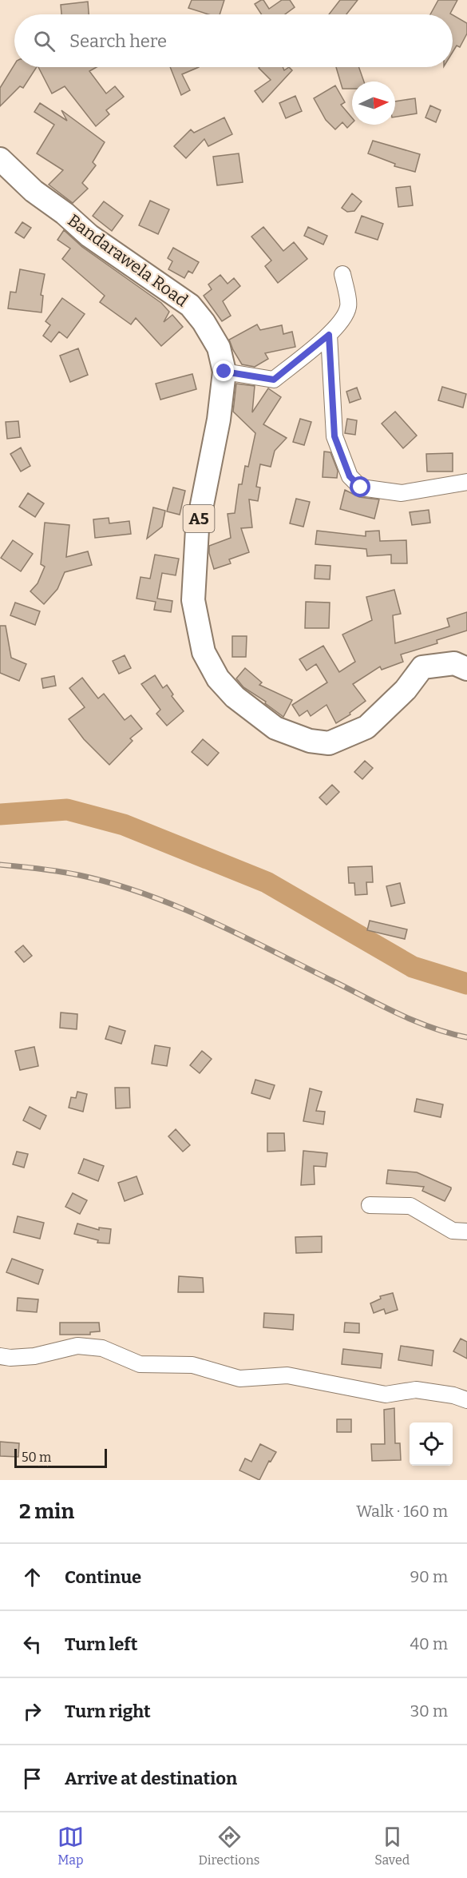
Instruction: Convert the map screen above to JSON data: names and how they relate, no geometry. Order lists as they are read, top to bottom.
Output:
{
  "streets": {
    "highway": ["Bandarawela Road", "A5"]
  },
  "scale_bar": "50 m",
  "north": "right",
  "page": {
    "search": "Search here",
    "scale": "50 m",
    "heading": ["2 min", "Walk · 160 m"],
    "list": [
      ["Continue", "90 m"],
      ["Turn left", "40 m"],
      ["Turn right", "30 m"],
      "Arrive at destination"
    ],
    "nav": ["Map", "Directions", "Saved"]
  }
}
